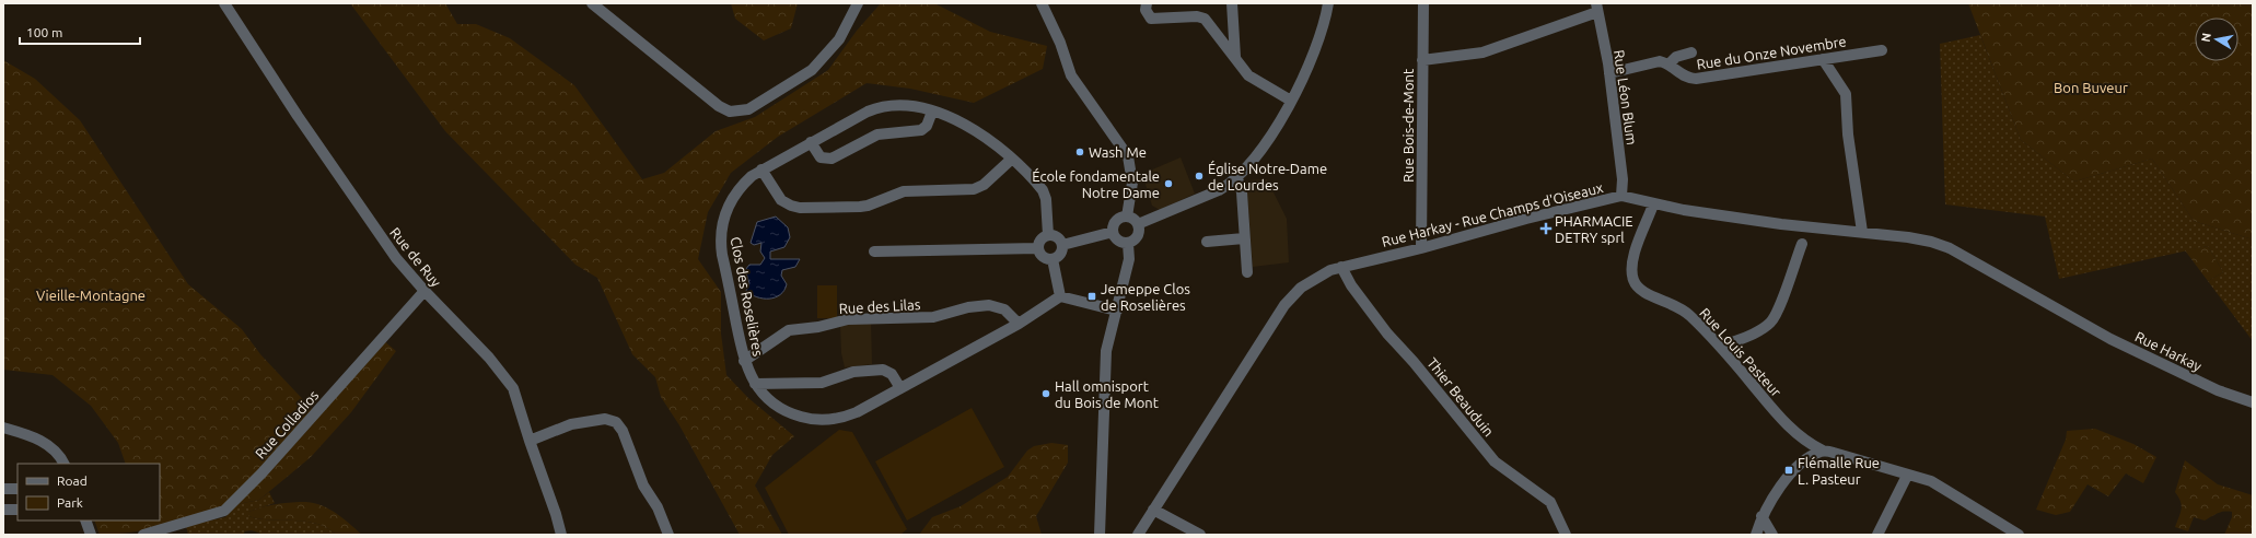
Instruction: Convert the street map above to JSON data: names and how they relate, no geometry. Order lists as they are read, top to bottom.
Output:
{
  "streets": {
    "street": [
      "Rue du Onze Novembre",
      "Rue Léon Blum",
      "Rue Bois-de-Mont",
      "Rue Harkay - Rue Champs d'Oiseaux",
      "Rue de Ruy",
      "Clos des Roselières",
      "Rue des Lilas",
      "Rue Harkay",
      "Rue Louis Pasteur",
      "Thier Beauduin",
      "Rue Colladios"
    ]
  },
  "crossings": [
    ["Rue Léon Blum", "Rue Harkay - Rue Champs d'Oiseaux"],
    ["Rue Bois-de-Mont", "Rue Harkay - Rue Champs d'Oiseaux"],
    ["Rue Harkay - Rue Champs d'Oiseaux", "Rue Harkay"],
    ["Rue Harkay - Rue Champs d'Oiseaux", "Rue Louis Pasteur"],
    ["Rue Harkay - Rue Champs d'Oiseaux", "Thier Beauduin"],
    ["Rue de Ruy", "Rue Colladios"],
    ["Clos des Roselières", "Rue des Lilas"]
  ],
  "parks": ["Bon Buveur", "Vieille-Montagne"],
  "places": {
    "other": [
      "Wash Me",
      "Église Notre-Dame de Lourdes",
      "École fondamentale Notre Dame",
      "Hall omnisport du Bois de Mont"
    ],
    "health": ["PHARMACIE DETRY sprl"],
    "transit": ["Jemeppe Clos de Roselières", "Flémalle Rue L. Pasteur"]
  },
  "legend": ["Road", "Park"],
  "scale_bar": "100 m",
  "north": "left"
}
